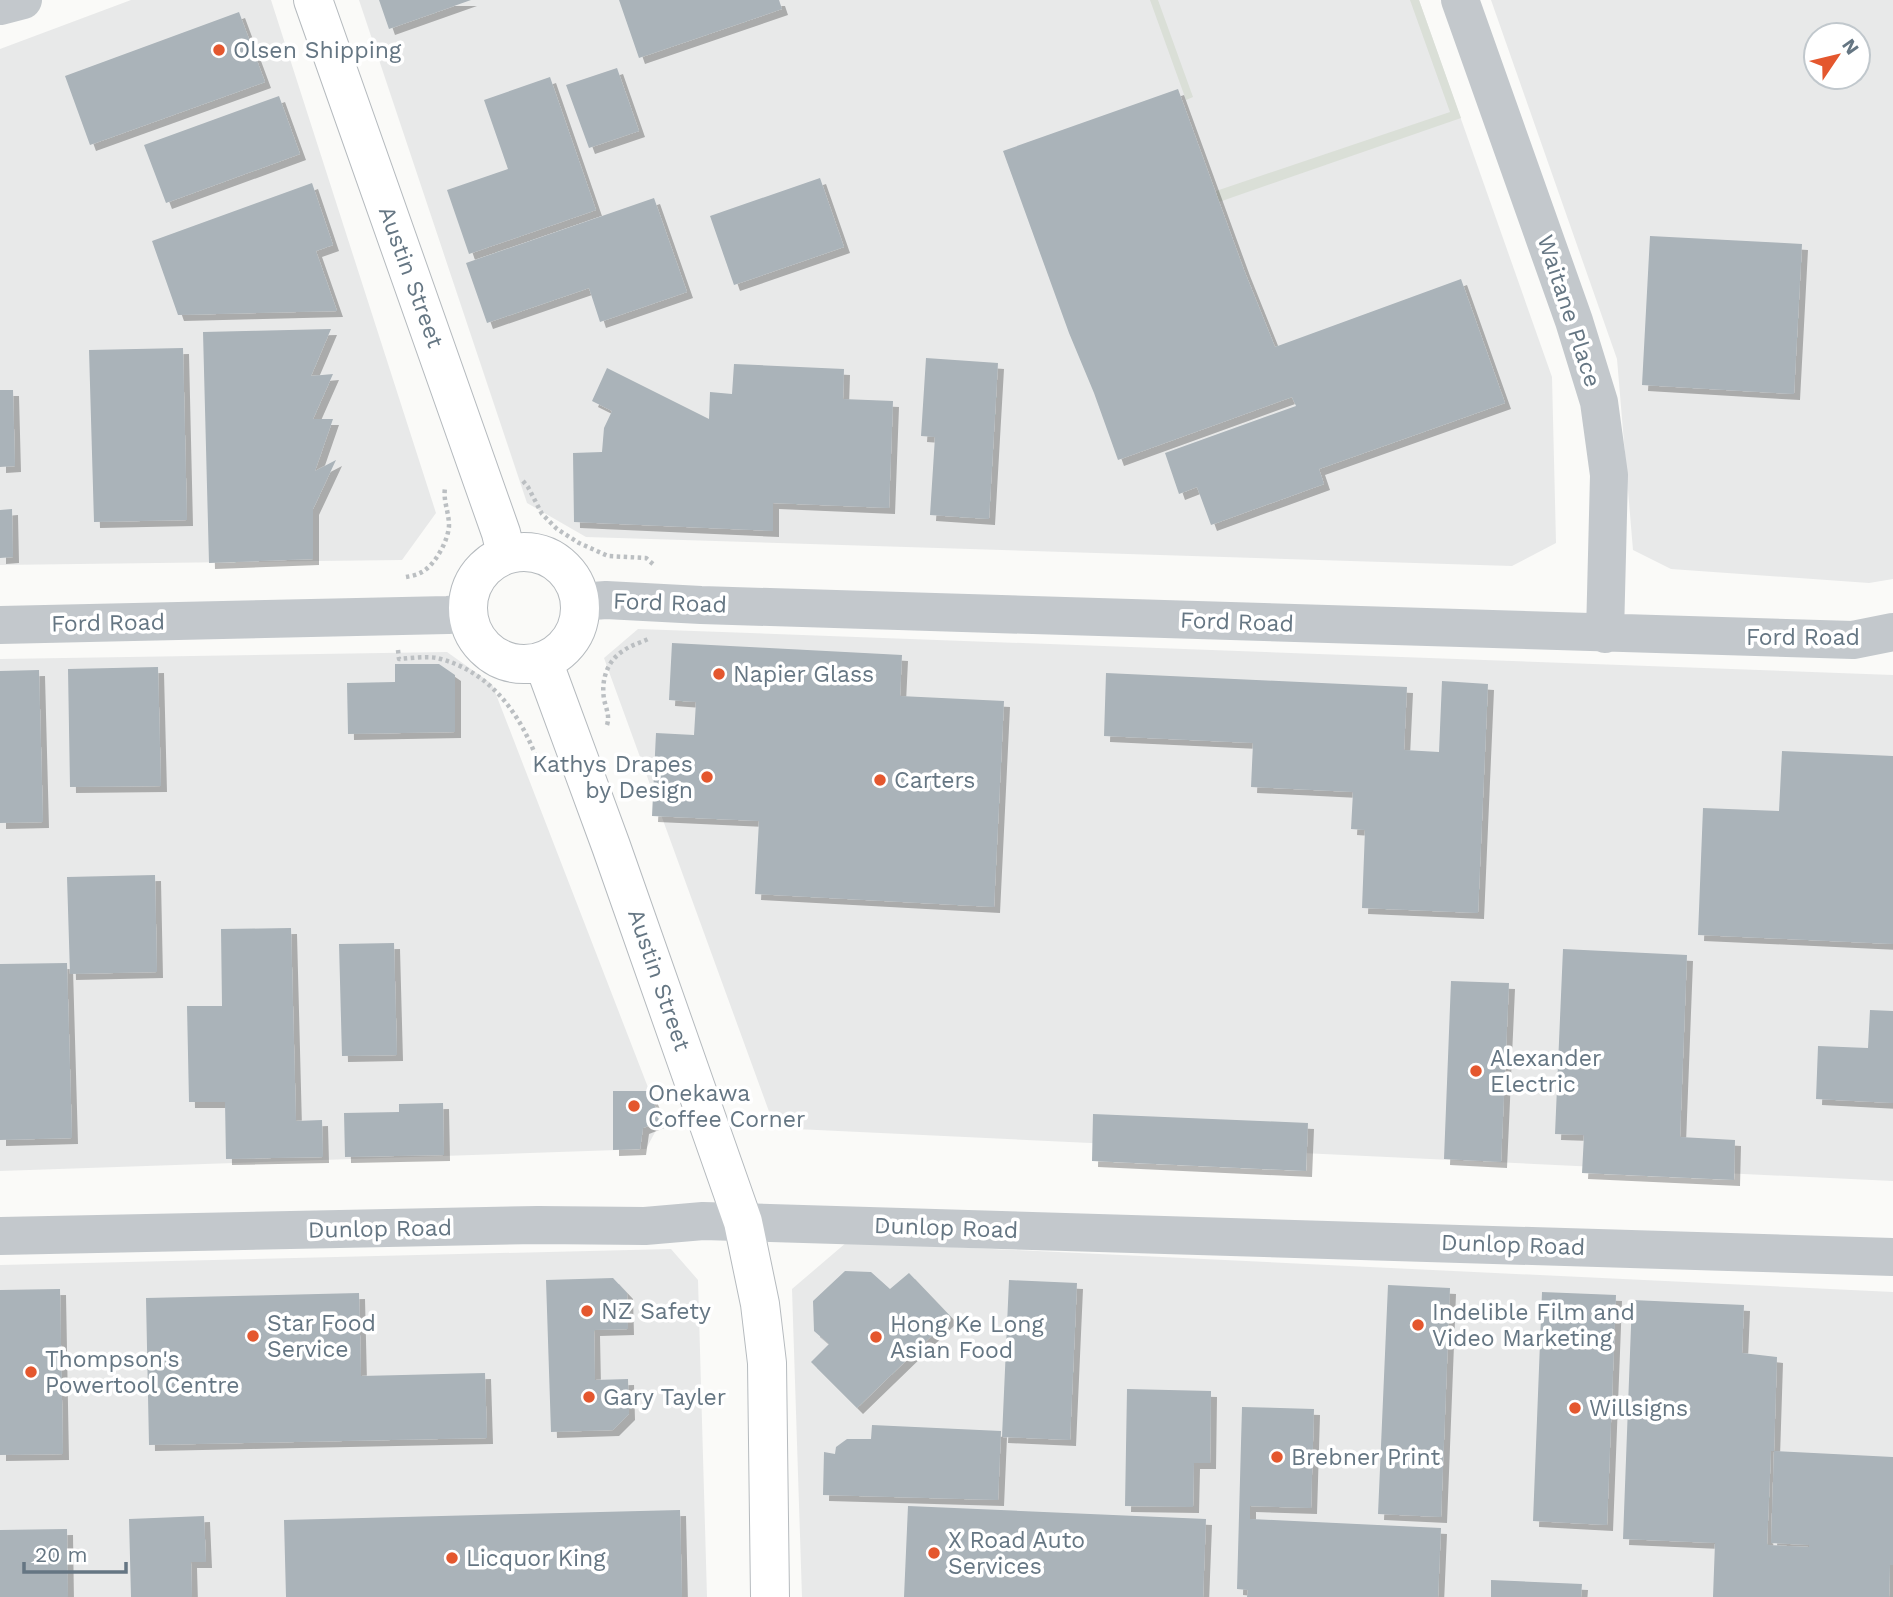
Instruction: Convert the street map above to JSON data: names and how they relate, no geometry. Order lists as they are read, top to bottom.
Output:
{
  "streets": {
    "main road": ["Austin Street"],
    "street": ["Waitane Place", "Ford Road", "Dunlop Road"]
  },
  "crossings": [
    ["Austin Street", "Ford Road"],
    ["Austin Street", "Dunlop Road"],
    ["Waitane Place", "Ford Road"]
  ],
  "places": [
    "Olsen Shipping",
    "Napier Glass",
    "Kathys Drapes by Design",
    "Carters",
    "Alexander Electric",
    "Onekawa Coffee Corner",
    "NZ Safety",
    "Indelible Film and Video Marketing",
    "Star Food Service",
    "Hong Ke Long Asian Food",
    "Thompson's Powertool Centre",
    "Gary Tayler",
    "Willsigns",
    "Brebner Print",
    "X Road Auto Services",
    "Licquor King"
  ],
  "scale_bar": "20 m",
  "north": "top right"
}
